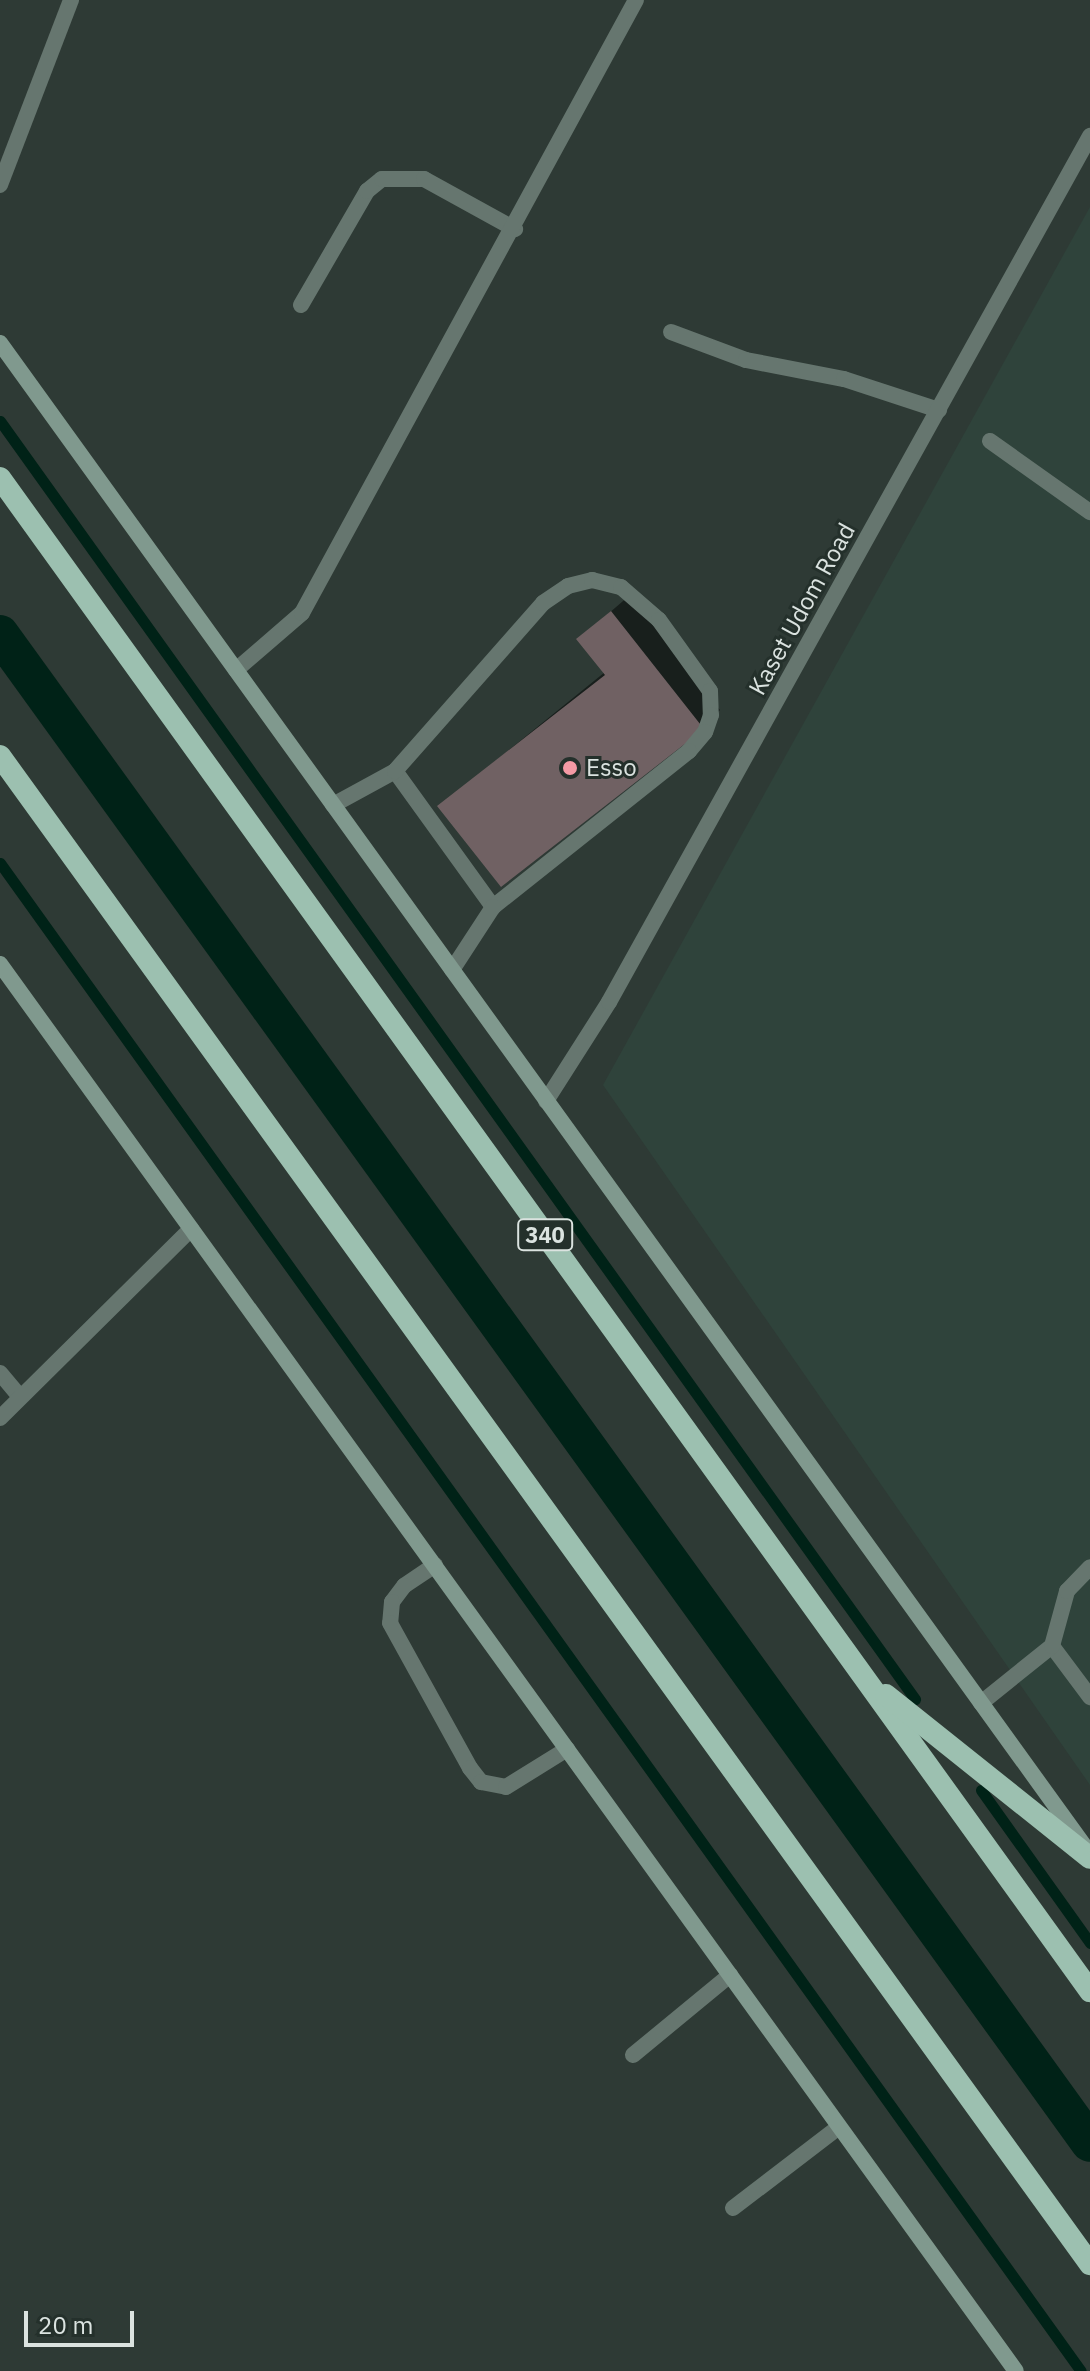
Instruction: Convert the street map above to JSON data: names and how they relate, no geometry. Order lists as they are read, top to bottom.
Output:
{
  "streets": {
    "highway": ["340"],
    "street": ["Kaset Udom Road"]
  },
  "places": ["Esso"],
  "scale_bar": "20 m"
}
